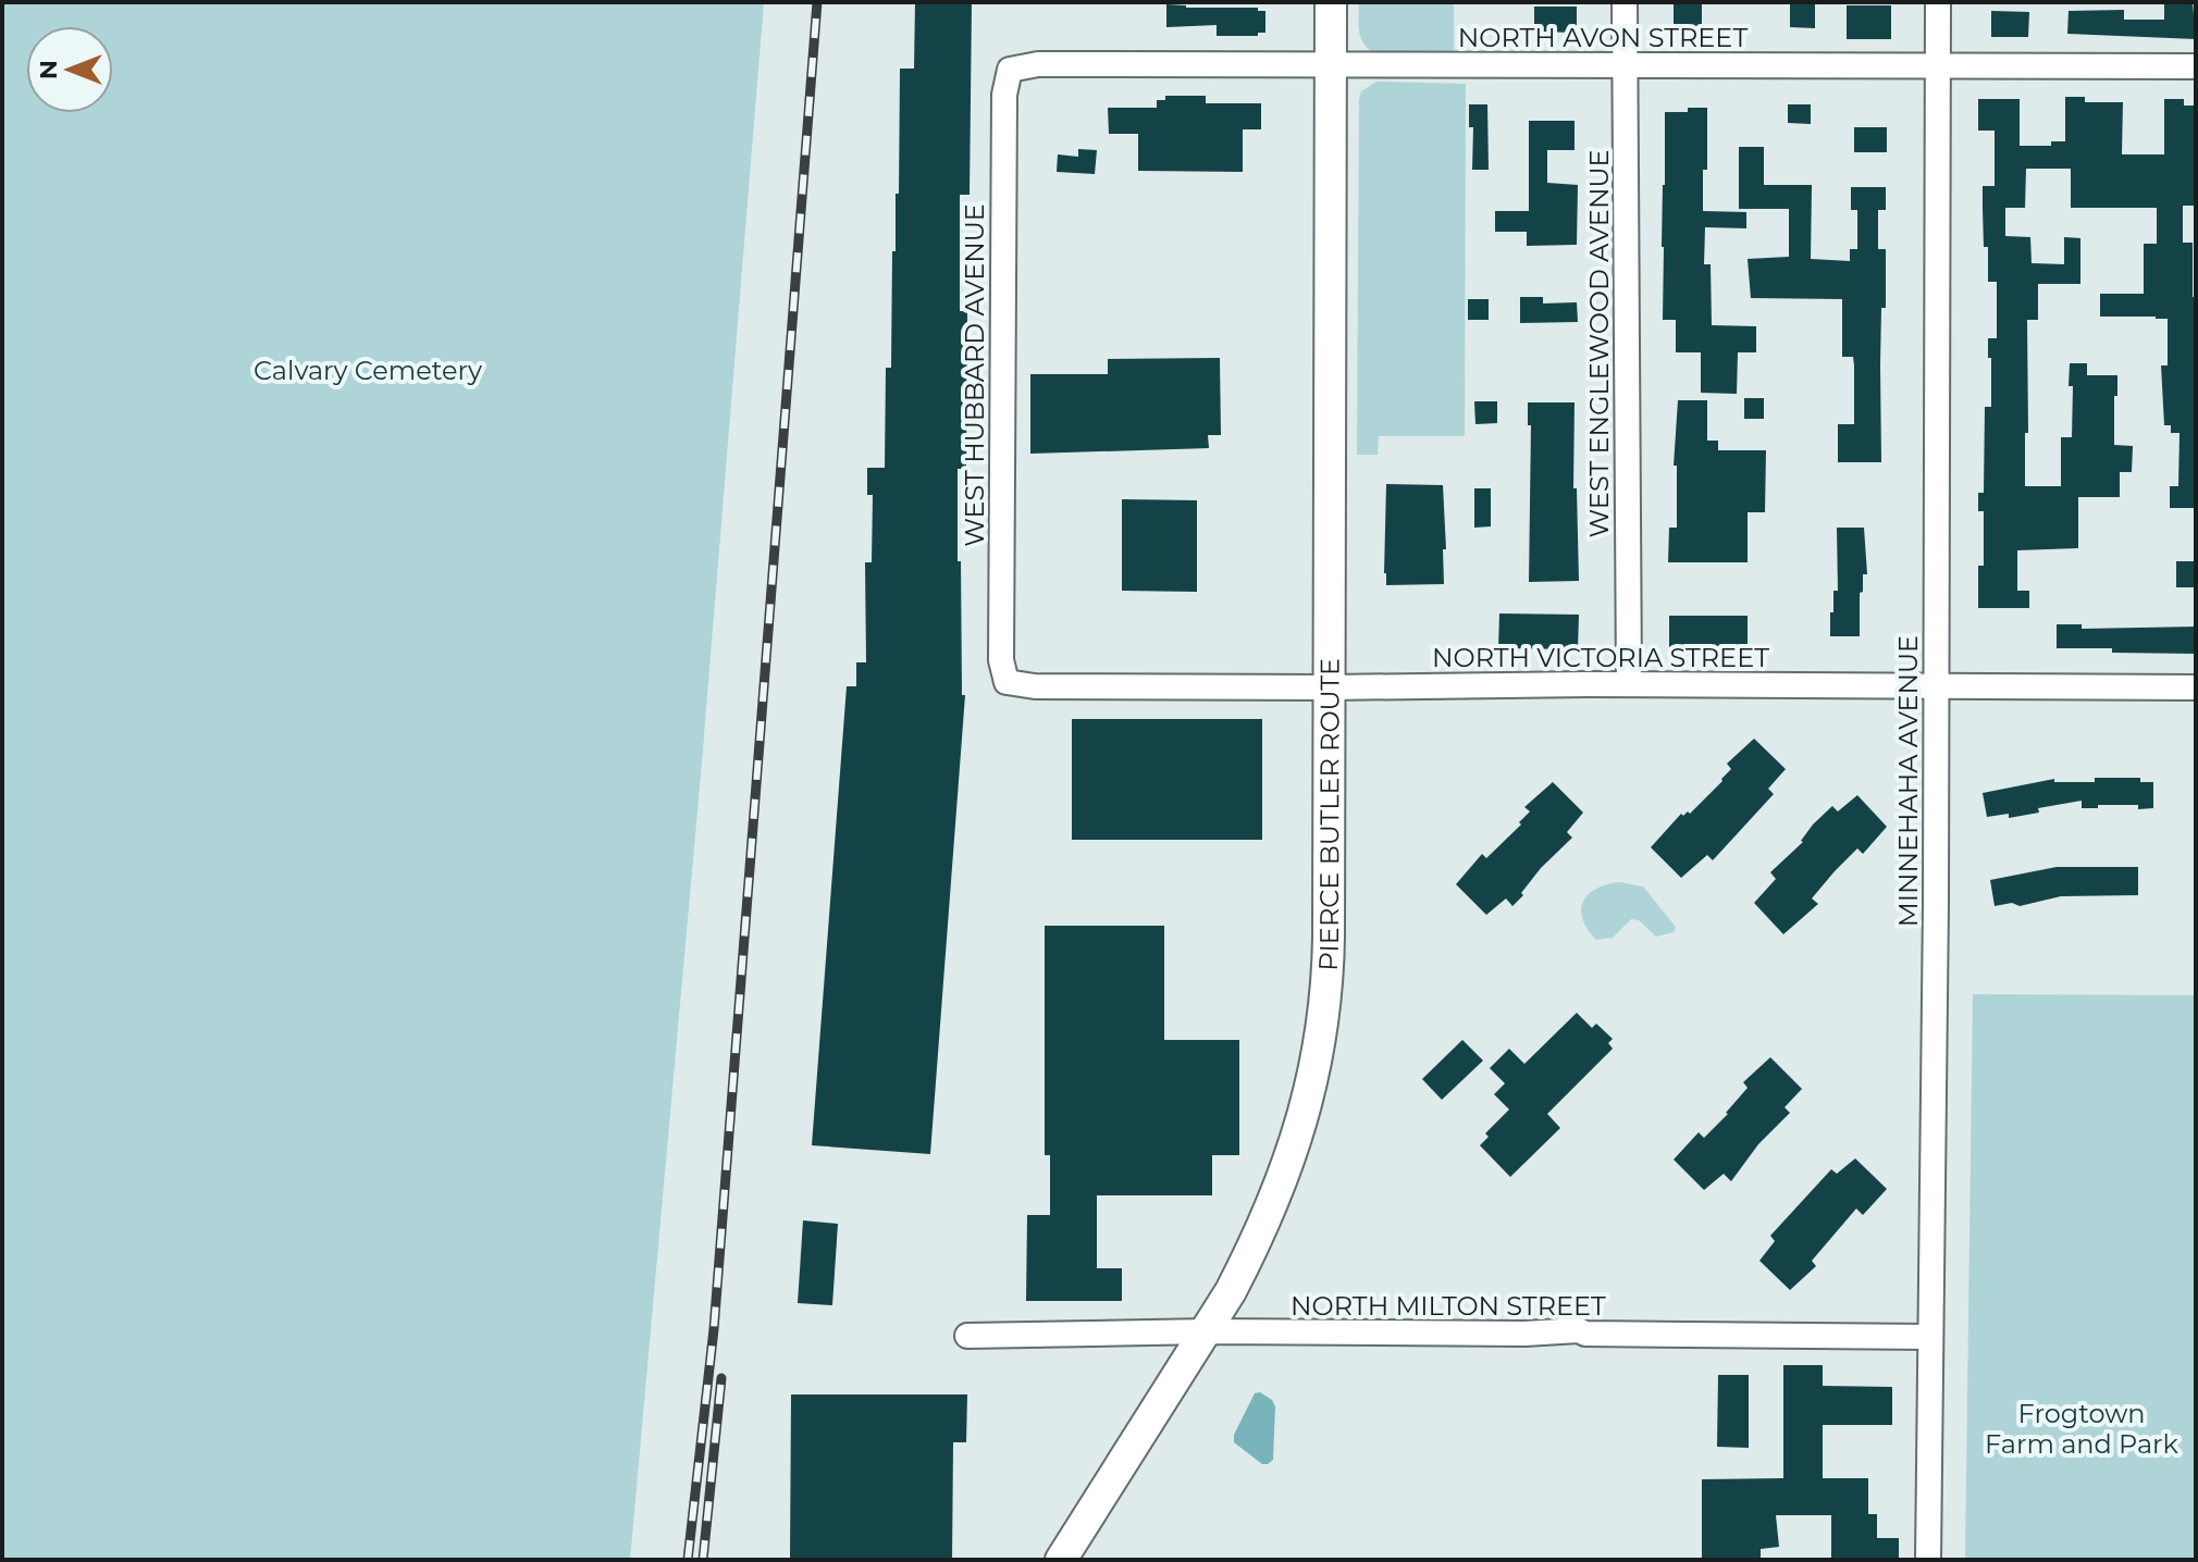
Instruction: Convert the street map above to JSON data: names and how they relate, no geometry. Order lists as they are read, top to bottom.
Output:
{
  "streets": {
    "main road": ["PIERCE BUTLER ROUTE"],
    "street": [
      "NORTH AVON STREET",
      "WEST ENGLEWOOD AVENUE",
      "WEST HUBBARD AVENUE",
      "NORTH VICTORIA STREET",
      "MINNEHAHA AVENUE",
      "NORTH MILTON STREET"
    ]
  },
  "crossings": [
    ["NORTH AVON STREET", "WEST ENGLEWOOD AVENUE"],
    ["NORTH AVON STREET", "WEST HUBBARD AVENUE"],
    ["NORTH AVON STREET", "MINNEHAHA AVENUE"],
    ["NORTH AVON STREET", "PIERCE BUTLER ROUTE"],
    ["WEST ENGLEWOOD AVENUE", "NORTH VICTORIA STREET"],
    ["WEST HUBBARD AVENUE", "NORTH VICTORIA STREET"],
    ["NORTH VICTORIA STREET", "MINNEHAHA AVENUE"],
    ["NORTH VICTORIA STREET", "PIERCE BUTLER ROUTE"],
    ["MINNEHAHA AVENUE", "NORTH MILTON STREET"],
    ["PIERCE BUTLER ROUTE", "NORTH MILTON STREET"]
  ],
  "parks": ["Calvary Cemetery", "Frogtown Farm and Park"],
  "north": "left"
}
